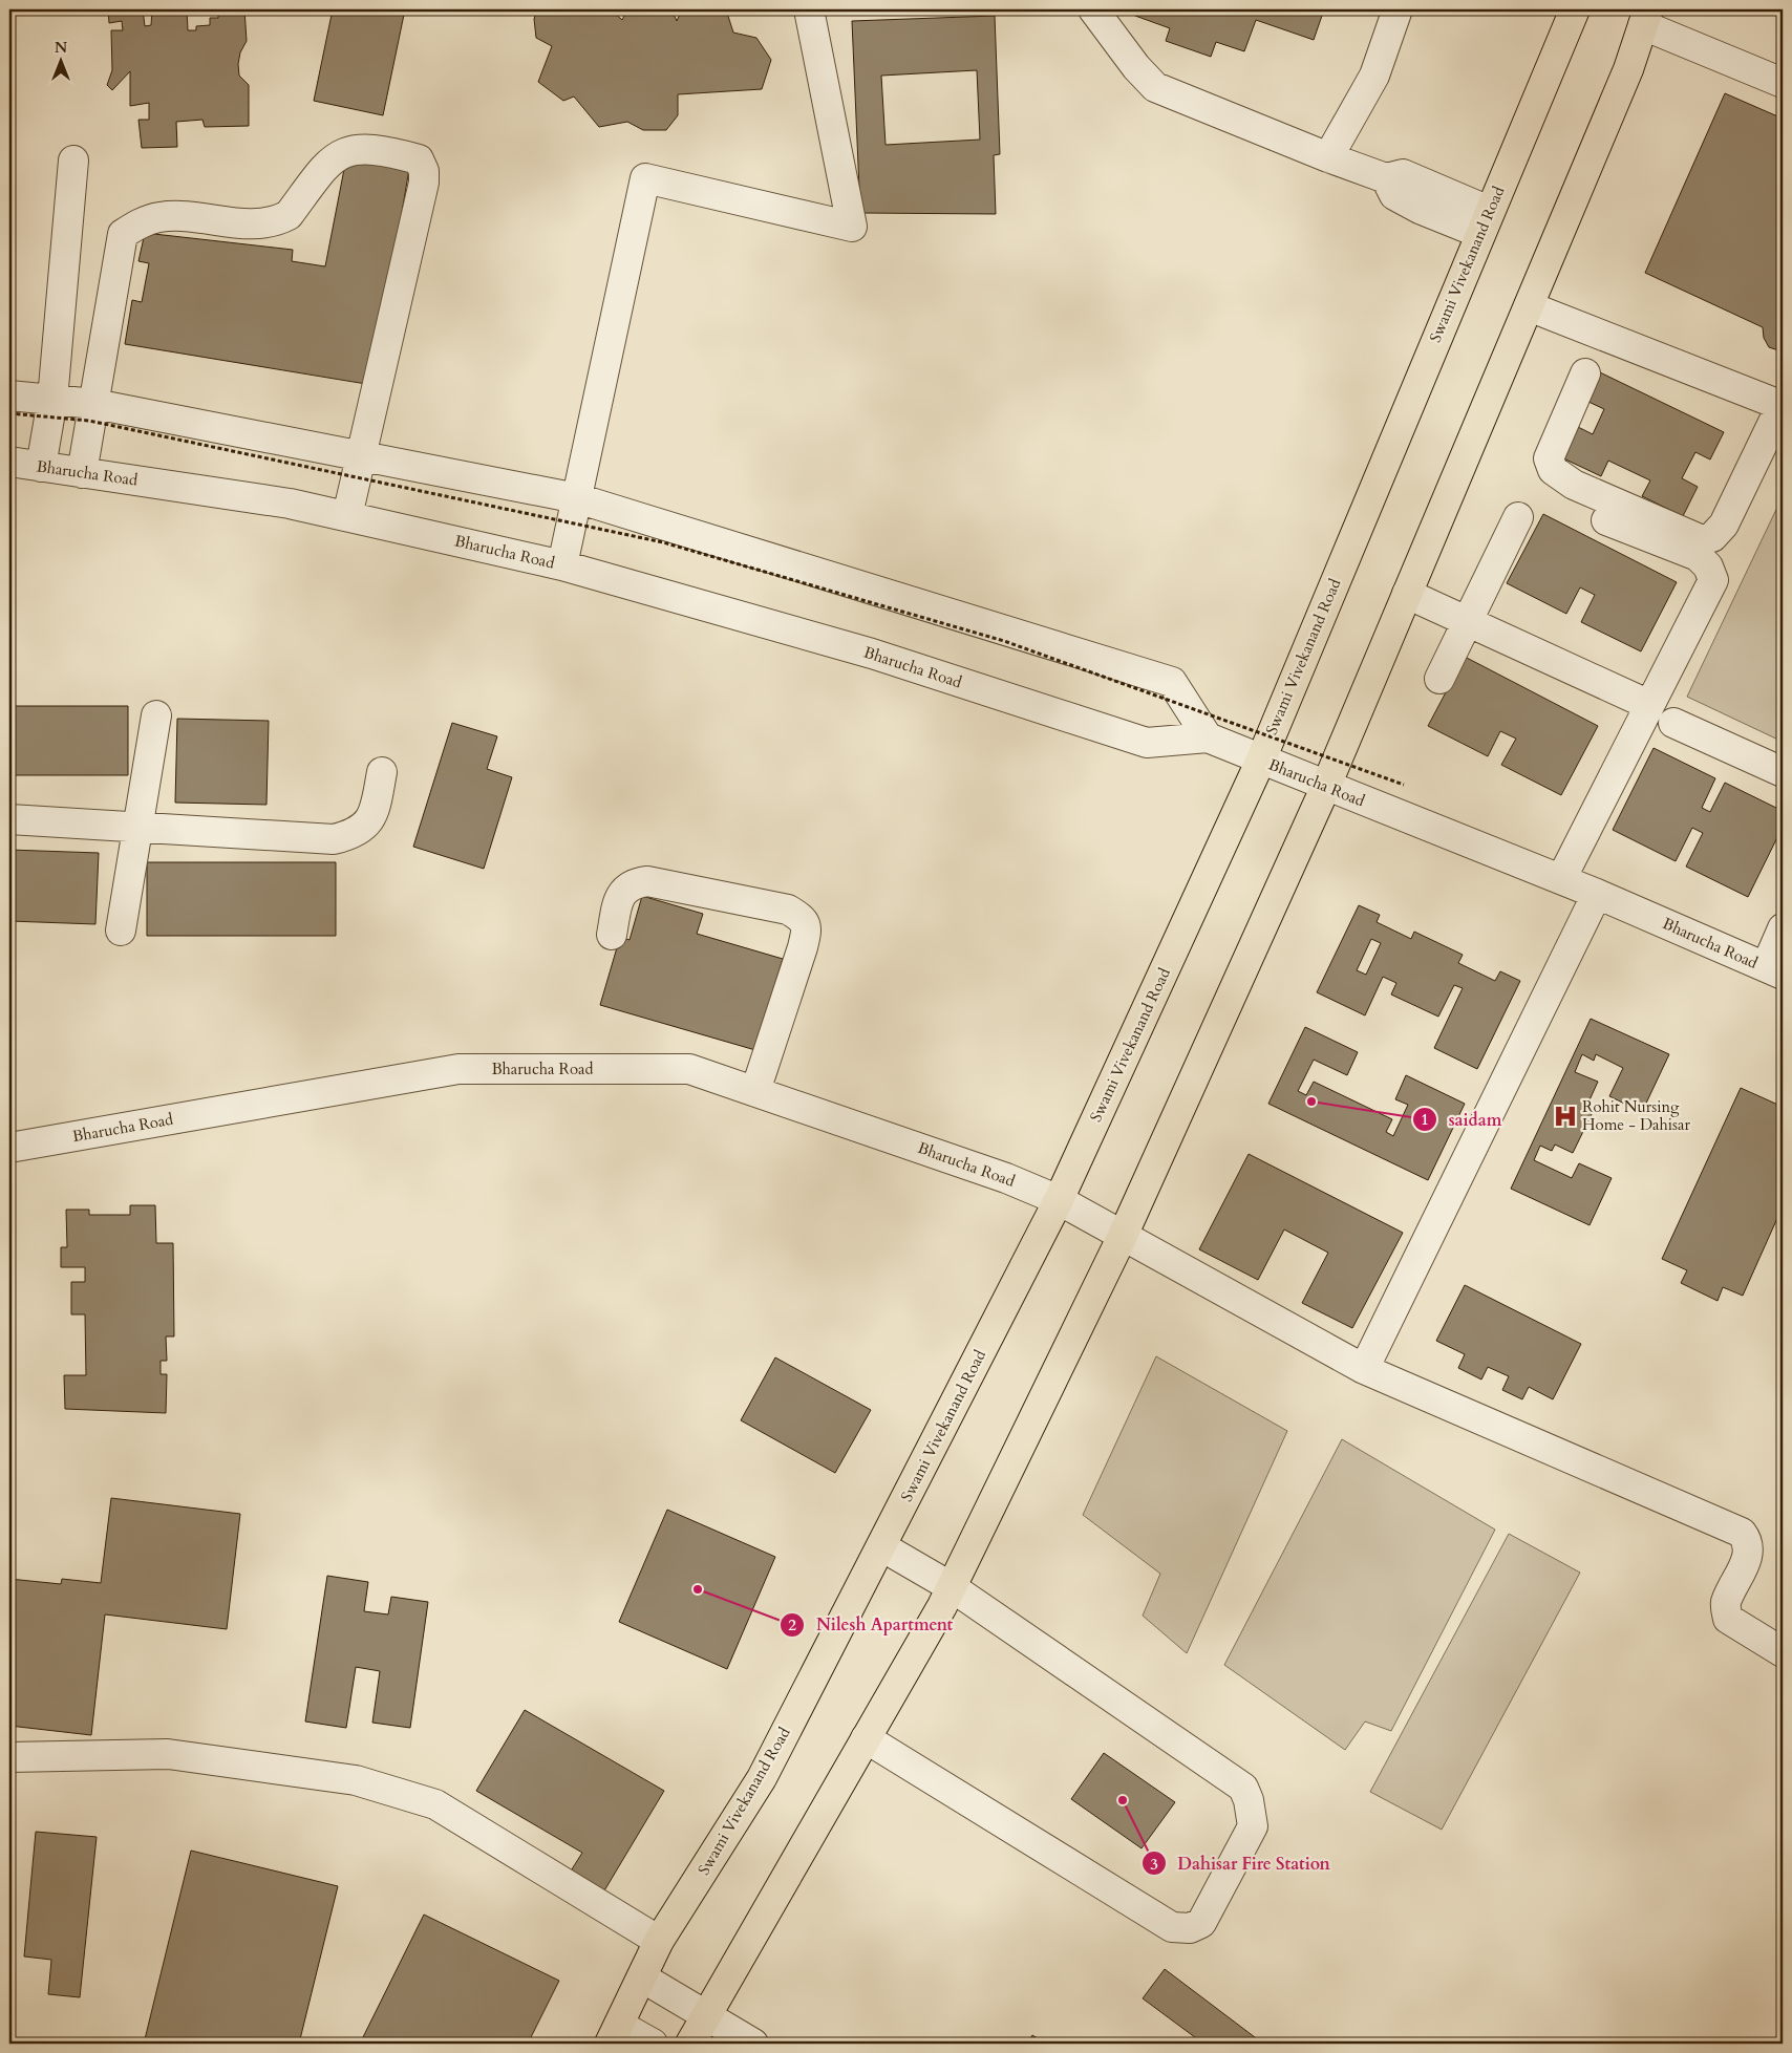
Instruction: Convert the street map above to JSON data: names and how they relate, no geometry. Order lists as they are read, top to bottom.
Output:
{
  "streets": {
    "main road": ["Swami Vivekanand Road"],
    "street": ["Bharucha Road"]
  },
  "crossings": [
    ["Swami Vivekanand Road", "Bharucha Road"]
  ],
  "places": {
    "other": ["saidam", "Nilesh Apartment", "Dahisar Fire Station"],
    "hospital": ["Rohit Nursing Home - Dahisar"]
  },
  "north": "top"
}
